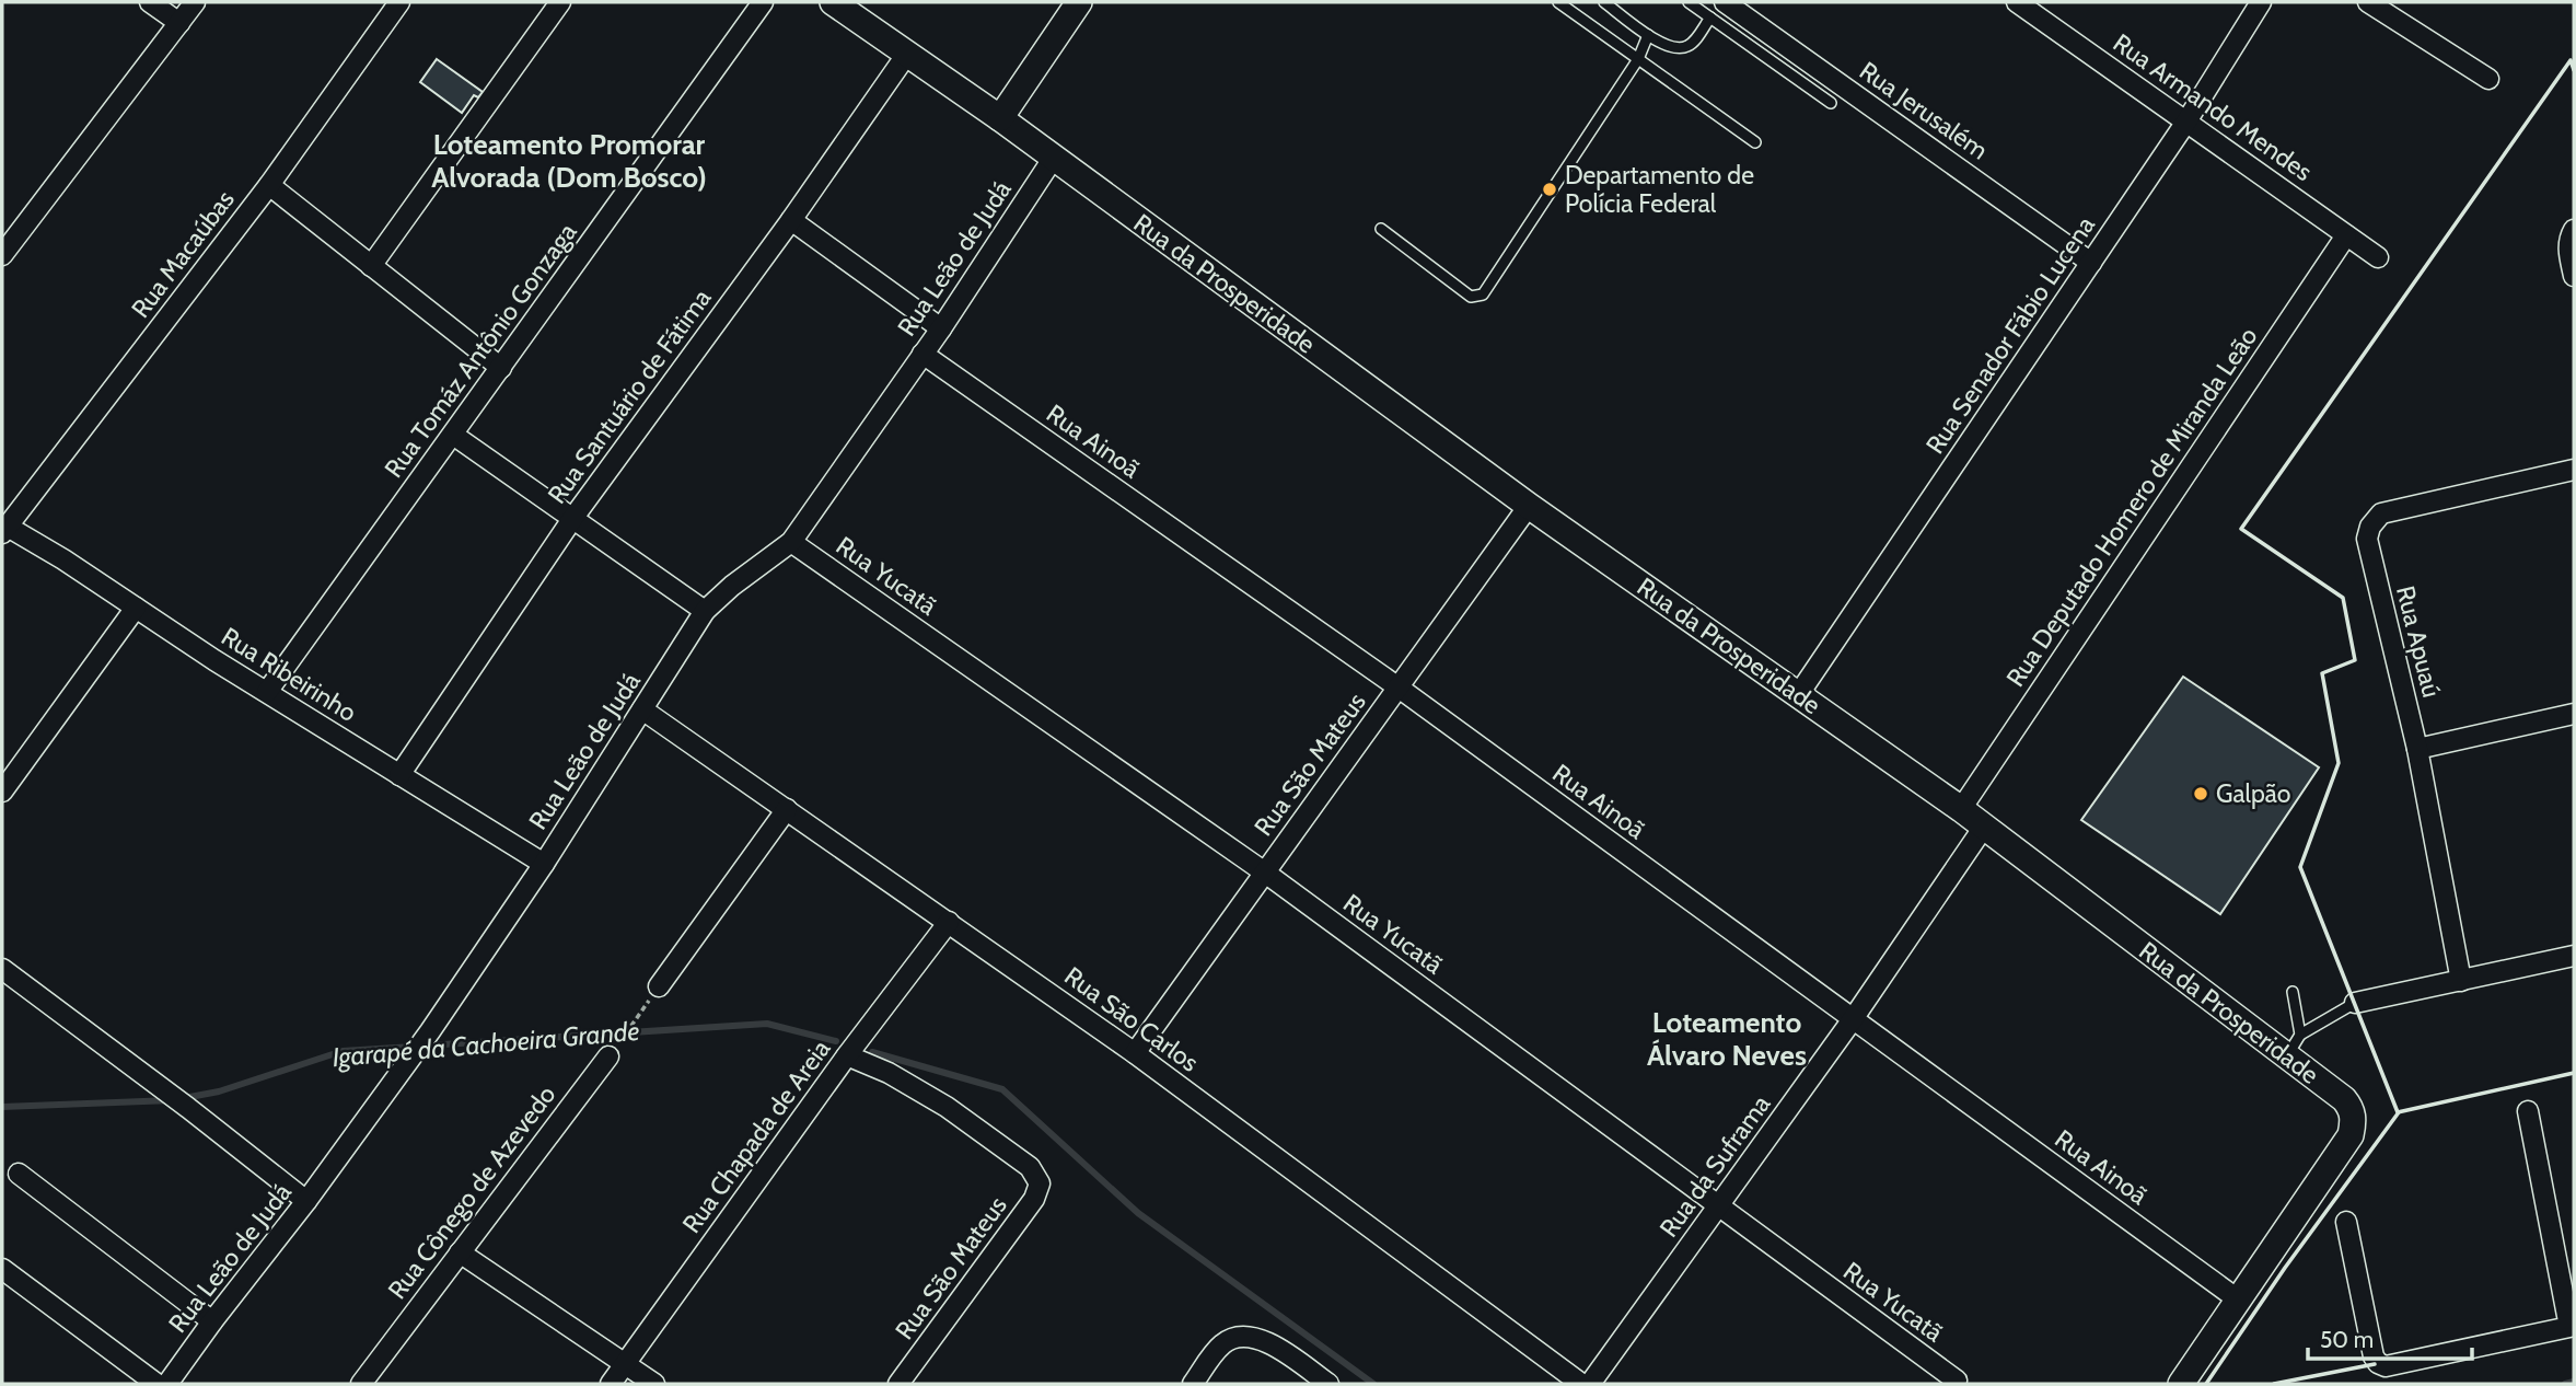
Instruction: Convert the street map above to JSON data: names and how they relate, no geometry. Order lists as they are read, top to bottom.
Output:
{
  "streets": {
    "street": [
      "Rua Armando Mendes",
      "Rua Jerusalém",
      "Rua Macaúbas",
      "Rua Leão de Judá",
      "Rua da Prosperidade",
      "Rua Senador Fábio Lucena",
      "Rua Tomáz Antônio Gonzaga",
      "Rua Santuário de Fátima",
      "Rua Ainoã",
      "Rua Deputado Homero de Miranda Leão",
      "Rua Yucatã",
      "Rua Apuaú",
      "Rua Ribeirinho",
      "Rua São Mateus",
      "Rua São Carlos",
      "Rua Chapada de Areia",
      "Rua da Suframa",
      "Rua Cônego de Azevedo"
    ]
  },
  "crossings": [
    ["Rua Armando Mendes", "Rua Senador Fábio Lucena"],
    ["Rua Armando Mendes", "Rua Deputado Homero de Miranda Leão"],
    ["Rua Jerusalém", "Rua Senador Fábio Lucena"],
    ["Rua Macaúbas", "Rua Ribeirinho"],
    ["Rua Leão de Judá", "Rua da Prosperidade"],
    ["Rua Leão de Judá", "Rua Ainoã"],
    ["Rua Leão de Judá", "Rua Yucatã"],
    ["Rua Leão de Judá", "Rua Ribeirinho"],
    ["Rua Leão de Judá", "Rua São Carlos"],
    ["Rua da Prosperidade", "Rua Senador Fábio Lucena"],
    ["Rua da Prosperidade", "Rua Santuário de Fátima"],
    ["Rua da Prosperidade", "Rua Ainoã"],
    ["Rua da Prosperidade", "Rua Deputado Homero de Miranda Leão"],
    ["Rua da Prosperidade", "Rua São Mateus"],
    ["Rua da Prosperidade", "Rua da Suframa"],
    ["Rua Tomáz Antônio Gonzaga", "Rua Ribeirinho"],
    ["Rua Santuário de Fátima", "Rua Ribeirinho"],
    ["Rua Ainoã", "Rua São Mateus"],
    ["Rua Ainoã", "Rua da Suframa"],
    ["Rua Yucatã", "Rua São Mateus"],
    ["Rua Yucatã", "Rua da Suframa"],
    ["Rua São Mateus", "Rua São Carlos"],
    ["Rua São Mateus", "Rua Chapada de Areia"],
    ["Rua São Carlos", "Rua Chapada de Areia"]
  ],
  "districts": ["Loteamento Promorar Alvorada (Dom Bosco)", "Loteamento Álvaro Neves"],
  "water": ["Igarapé da Cachoeira Grande"],
  "places": ["Departamento de Polícia Federal", "Galpão"],
  "scale_bar": "50 m"
}
